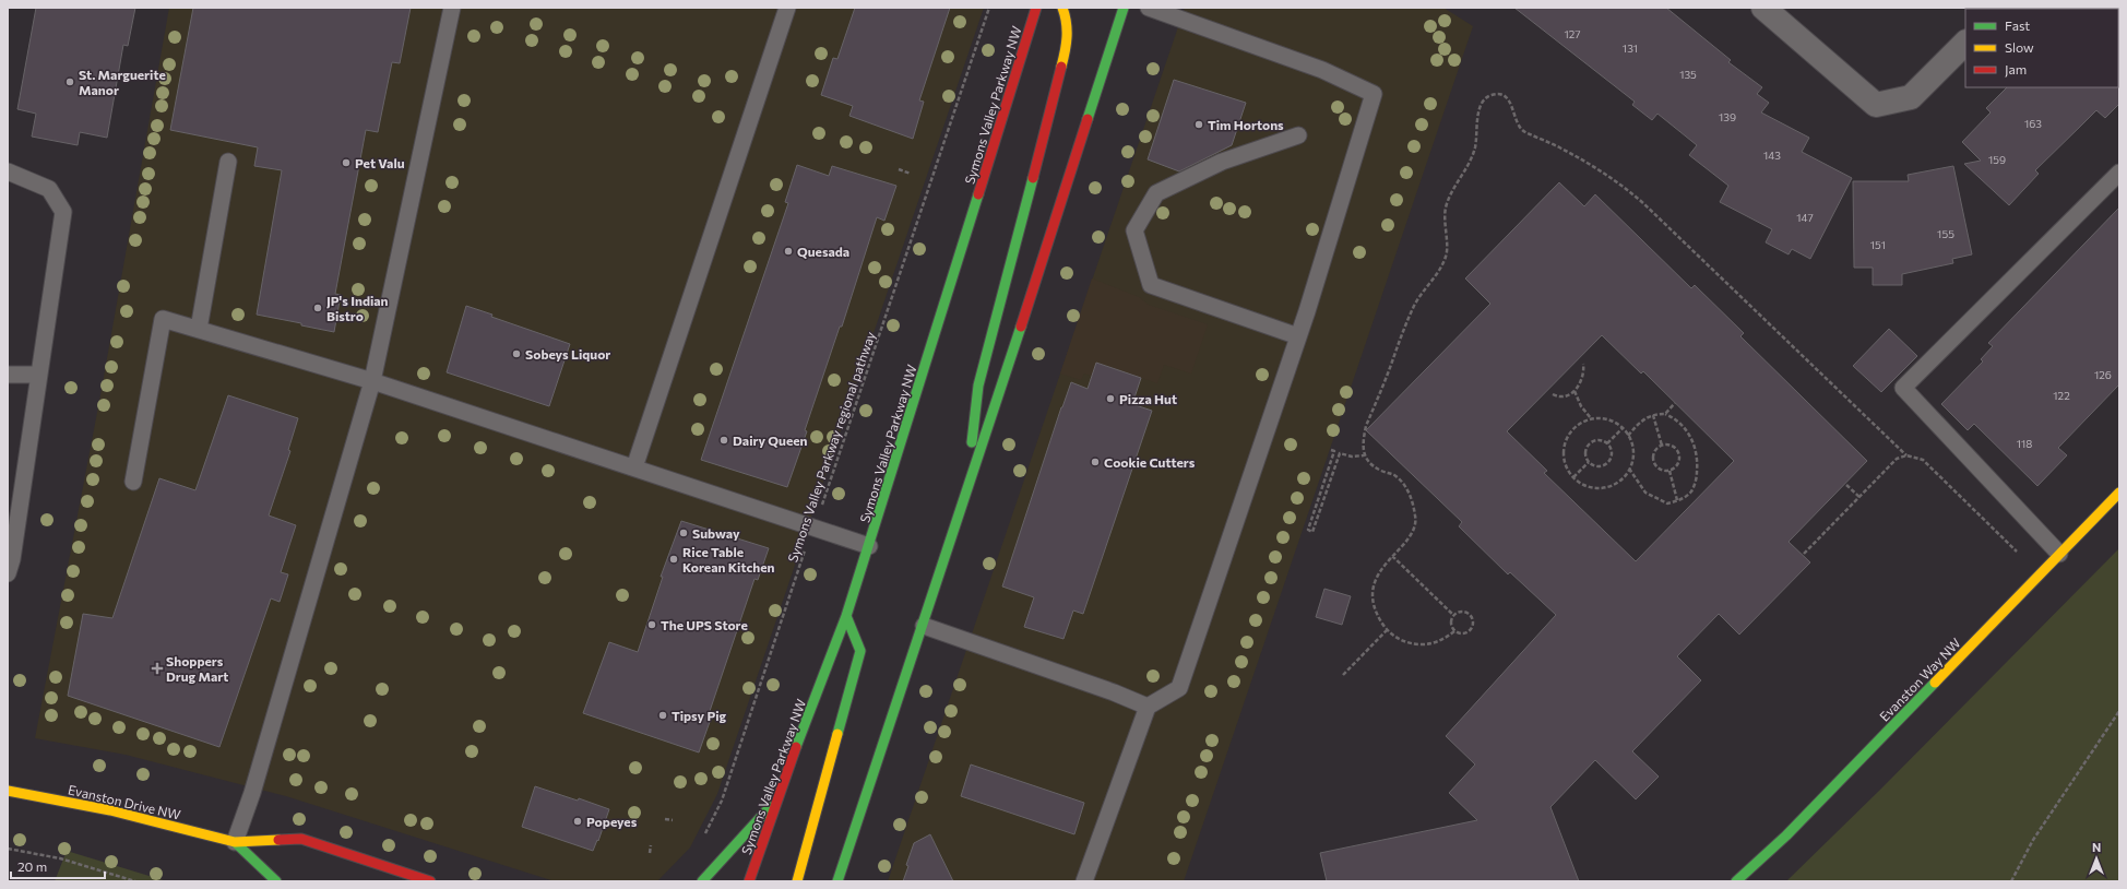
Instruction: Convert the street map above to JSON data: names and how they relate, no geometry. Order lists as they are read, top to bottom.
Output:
{
  "streets": {
    "main road": ["Symons Valley Parkway NW", "Evanston Way NW", "Evanston Drive NW"],
    "path": ["Symons Valley Parkway regional pathway"]
  },
  "places": {
    "other": [
      "St. Marguerite Manor",
      "Tim Hortons",
      "Pet Valu",
      "Quesada",
      "JP's Indian Bistro",
      "Sobeys Liquor",
      "Pizza Hut",
      "Dairy Queen",
      "Cookie Cutters",
      "Subway",
      "Rice Table Korean Kitchen",
      "The UPS Store",
      "Tipsy Pig",
      "Popeyes"
    ],
    "health": ["Shoppers Drug Mart"]
  },
  "house_numbers": [
    "127",
    "131",
    "135",
    "139",
    "163",
    "143",
    "159",
    "147",
    "155",
    "151",
    "126",
    "122",
    "118"
  ],
  "legend": ["Fast", "Slow", "Jam"],
  "scale_bar": "20 m",
  "north": "top"
}
